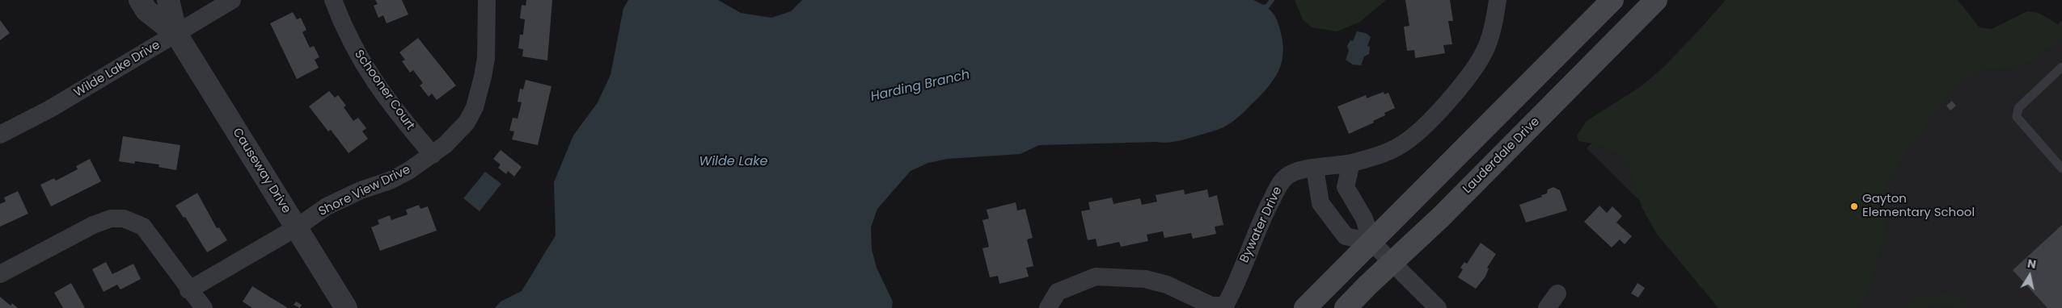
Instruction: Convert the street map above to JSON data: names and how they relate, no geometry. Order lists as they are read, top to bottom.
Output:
{
  "streets": {
    "main road": ["Lauderdale Drive"],
    "street": [
      "Wilde Lake Drive",
      "Schooner Court",
      "Causeway Drive",
      "Shore View Drive",
      "Bywater Drive"
    ]
  },
  "crossings": [
    ["Wilde Lake Drive", "Causeway Drive"],
    ["Schooner Court", "Shore View Drive"],
    ["Causeway Drive", "Shore View Drive"]
  ],
  "water": ["Harding Branch", "Wilde Lake"],
  "places": ["Gayton Elementary School"],
  "north": "top"
}
